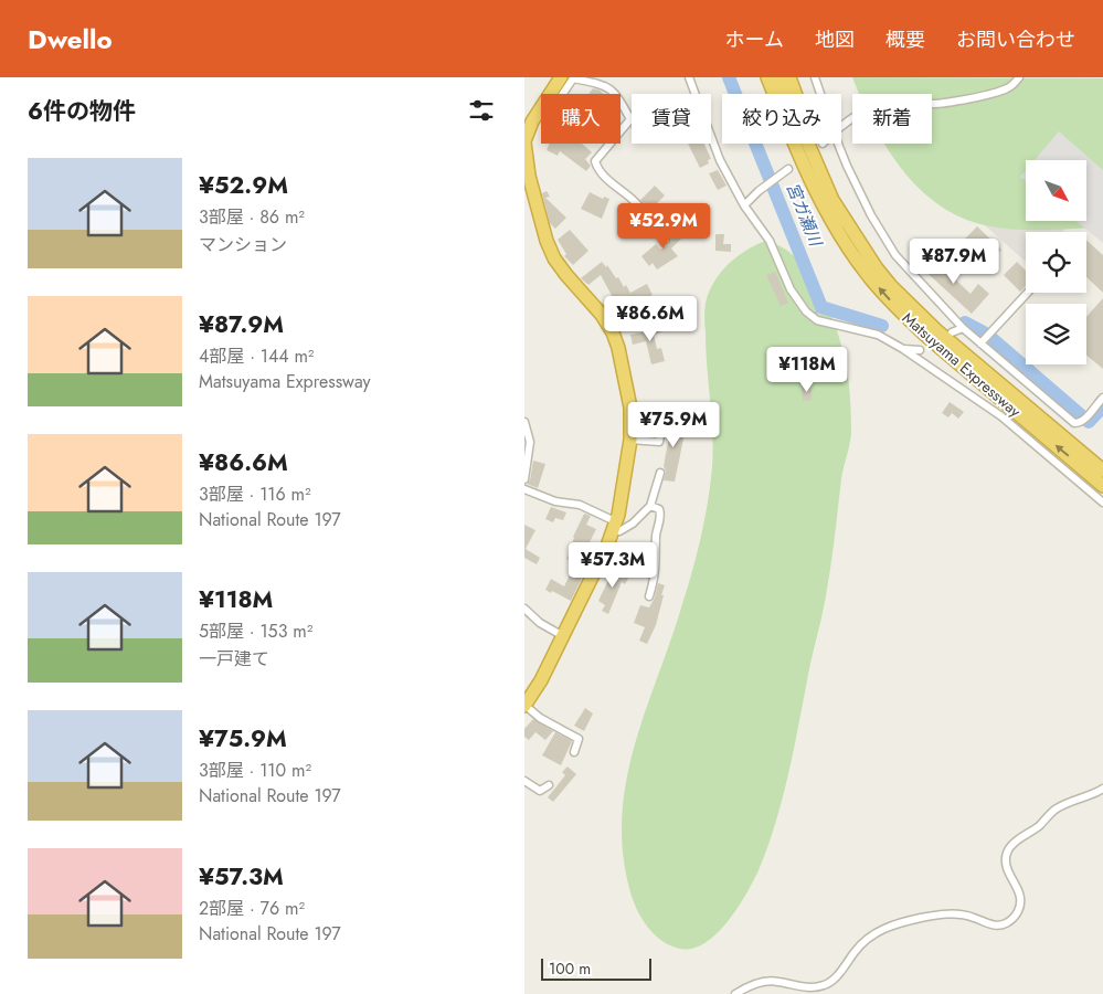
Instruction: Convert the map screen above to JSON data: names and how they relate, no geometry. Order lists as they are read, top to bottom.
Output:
{
  "streets": {
    "highway": ["Matsuyama Expressway"]
  },
  "water": ["宮ガ瀬川"],
  "scale_bar": "100 m",
  "north": "bottom right",
  "page": {
    "header": "Dwello",
    "nav": [
      "ホーム",
      "地図",
      "概要",
      "お問い合わせ"
    ],
    "heading": "6件の物件",
    "chip": [
      "購入",
      "賃貸",
      "絞り込み",
      "新着"
    ],
    "list": [
      {
        "name": "¥52.9M",
        "note": "3部屋 · 86 m² · マンション"
      },
      {
        "name": "¥87.9M",
        "note": "4部屋 · 144 m² · Matsuyama Expressway"
      },
      {
        "name": "¥86.6M",
        "note": "3部屋 · 116 m² · National Route 197"
      },
      {
        "name": "¥118M",
        "note": "5部屋 · 153 m² · 一戸建て"
      },
      {
        "name": "¥75.9M",
        "note": "3部屋 · 110 m² · National Route 197"
      },
      {
        "name": "¥57.3M",
        "note": "2部屋 · 76 m² · National Route 197"
      }
    ],
    "price": [
      "¥52.9M",
      "¥87.9M",
      "¥86.6M",
      "¥118M",
      "¥75.9M",
      "¥57.3M"
    ],
    "scale": "100 m"
  }
}
